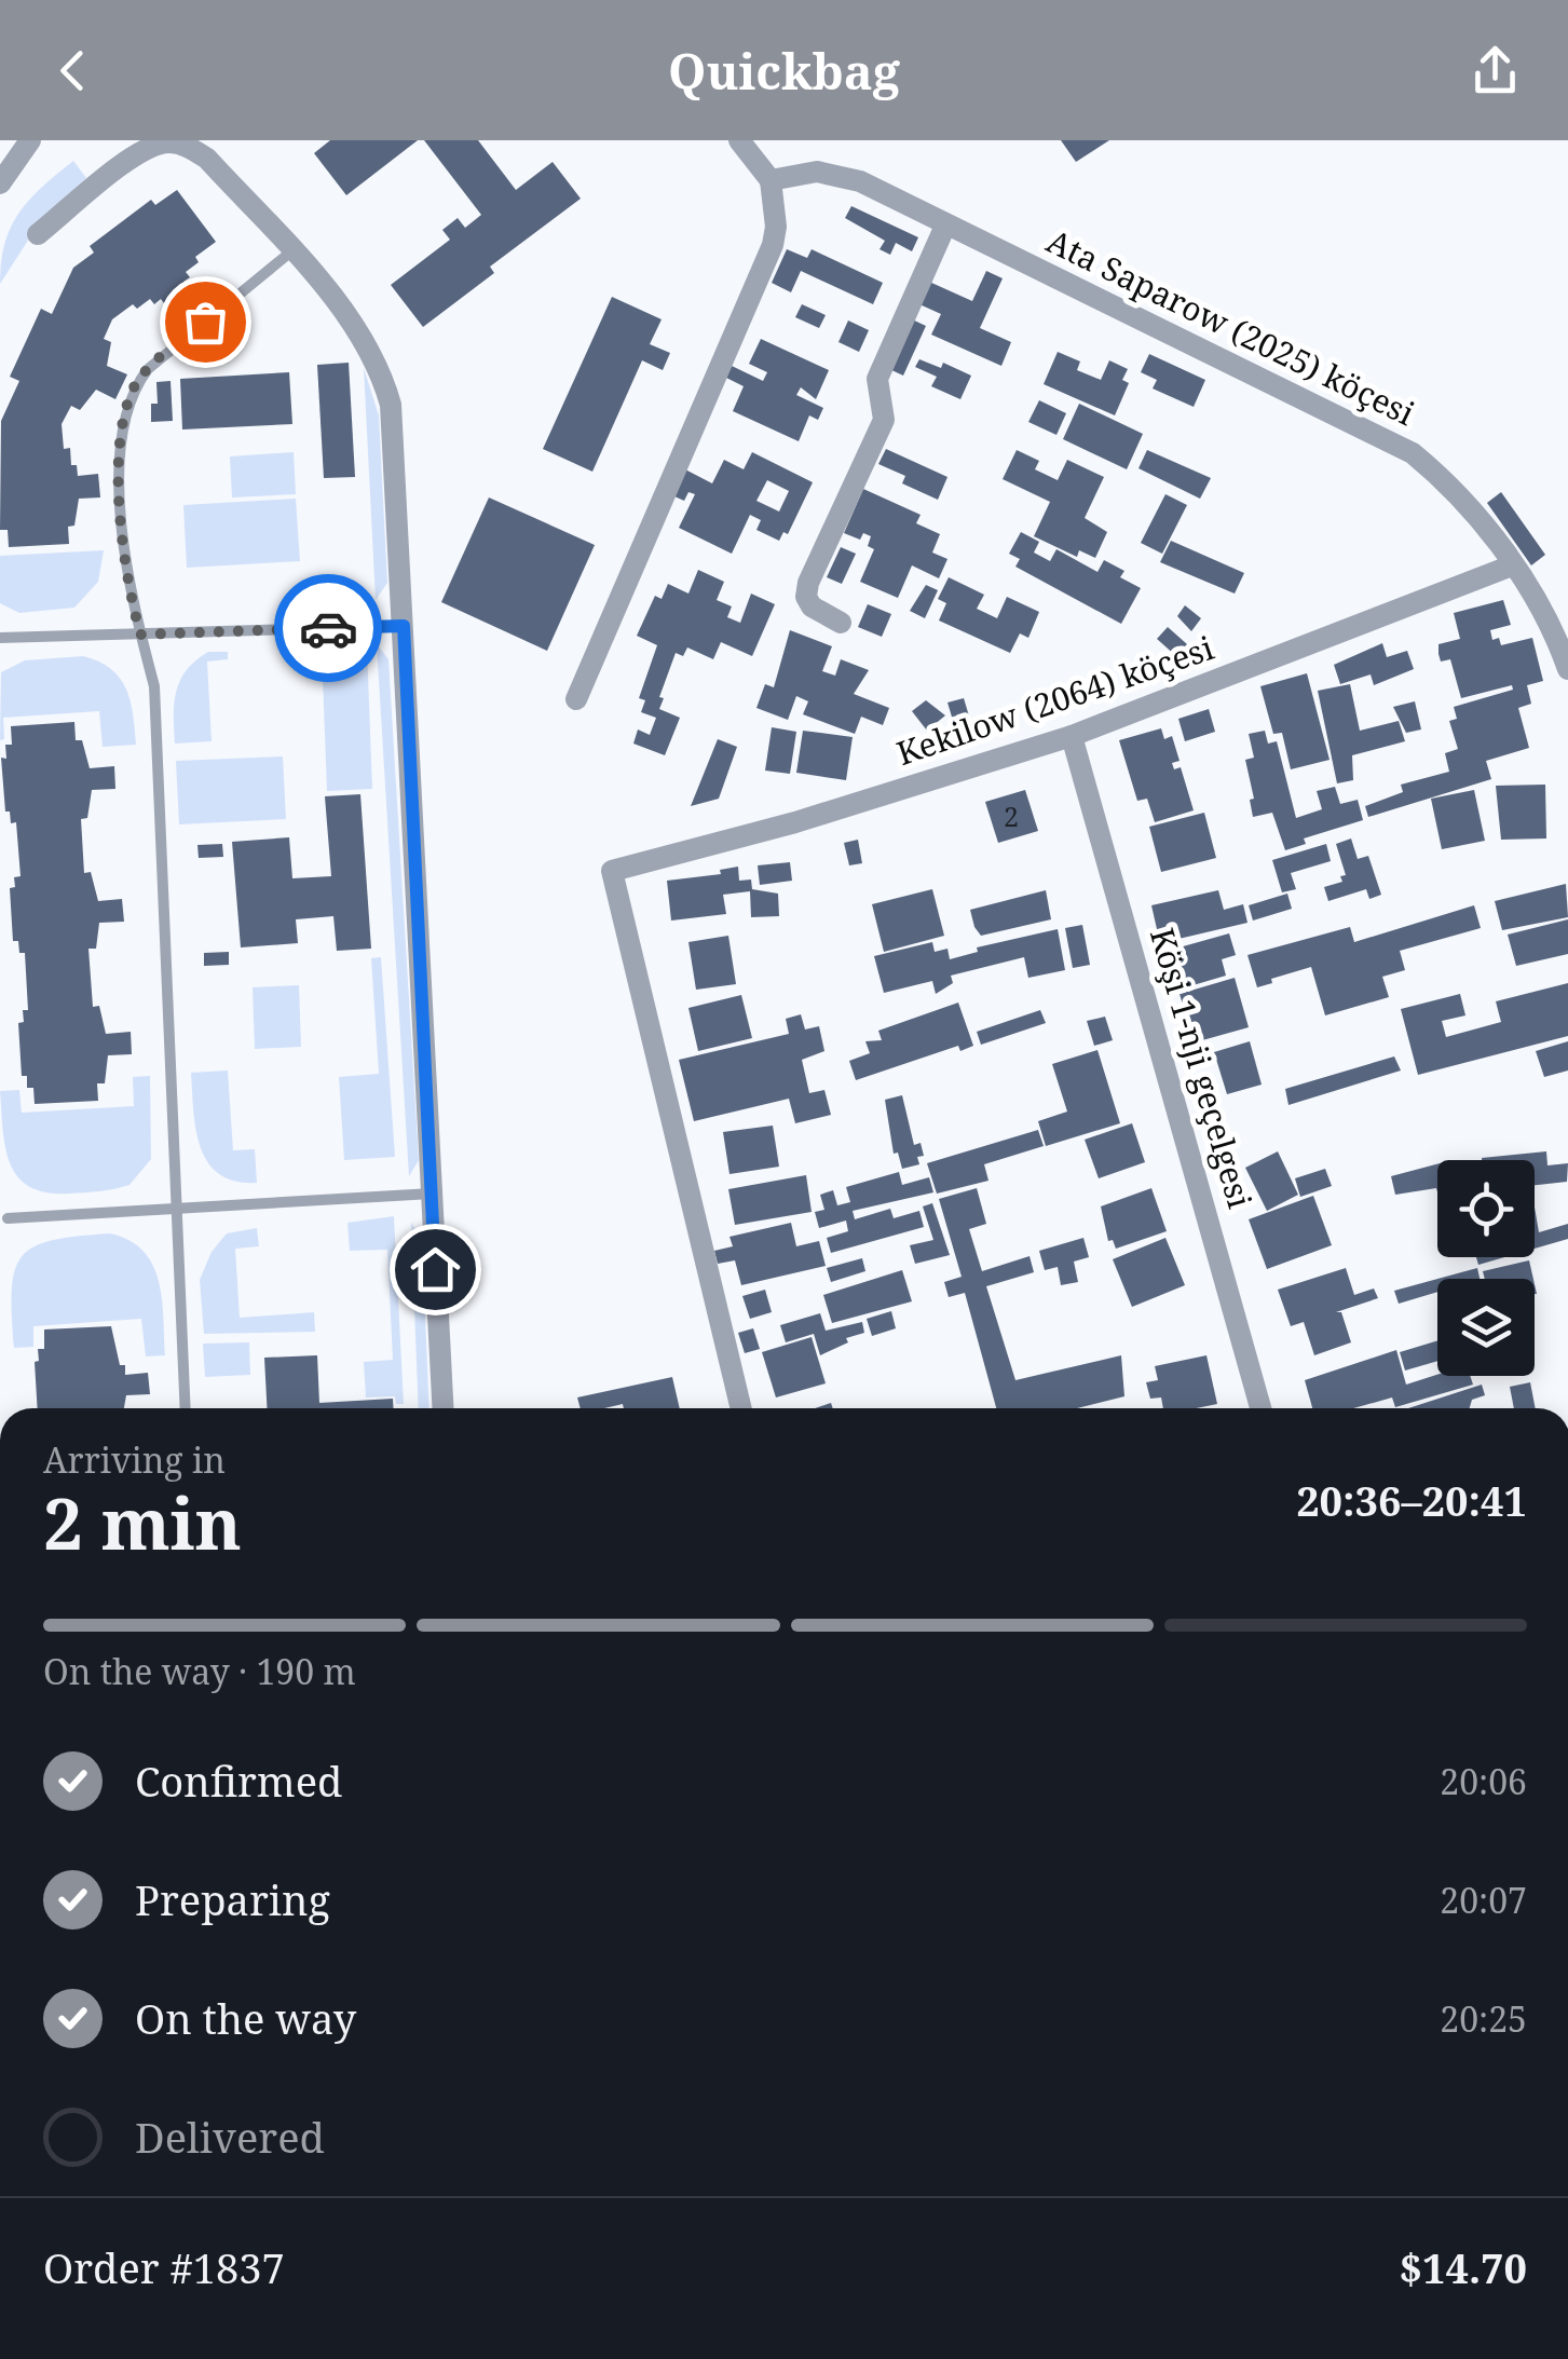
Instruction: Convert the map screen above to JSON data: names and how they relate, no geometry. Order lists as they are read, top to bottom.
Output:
{
  "streets": {
    "street": ["Ata Saparow (2025) köçesi", "Kekilow (2064) köçesi", "Köşi 1-nji geçelgesi"]
  },
  "crossings": [
    ["Ata Saparow (2025) köçesi", "Kekilow (2064) köçesi"],
    ["Kekilow (2064) köçesi", "Köşi 1-nji geçelgesi"]
  ],
  "house_numbers": ["2"],
  "page": {
    "header": "Quickbag",
    "heading": ["2 min", "Arriving in", "20:36–20:41"],
    "panel": ["Order #1837", "$14.70"],
    "bar": "On the way · 190 m",
    "list": [
      ["Confirmed", "20:06"],
      ["Preparing", "20:07"],
      ["On the way", "20:25"],
      "Delivered"
    ]
  }
}
